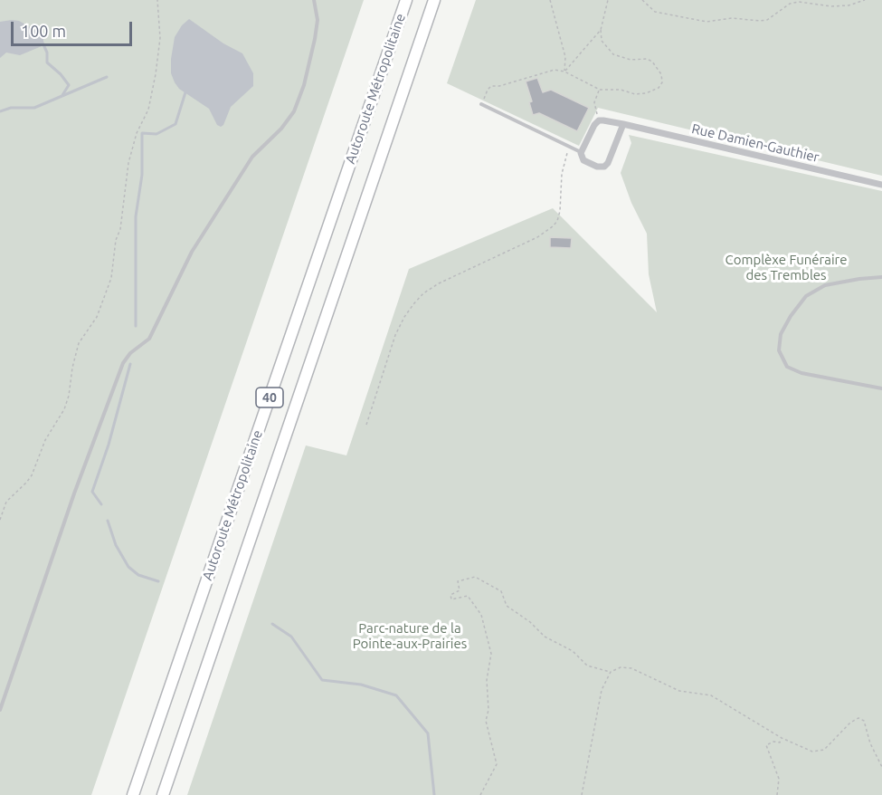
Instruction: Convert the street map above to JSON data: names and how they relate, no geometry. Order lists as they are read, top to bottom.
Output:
{
  "streets": {
    "highway": ["Autoroute Métropolitaine", "40"],
    "street": ["Rue Damien-Gauthier"]
  },
  "parks": ["Complèxe Funéraire des Trembles", "Parc-nature de la Pointe-aux-Prairies"],
  "scale_bar": "100 m"
}
